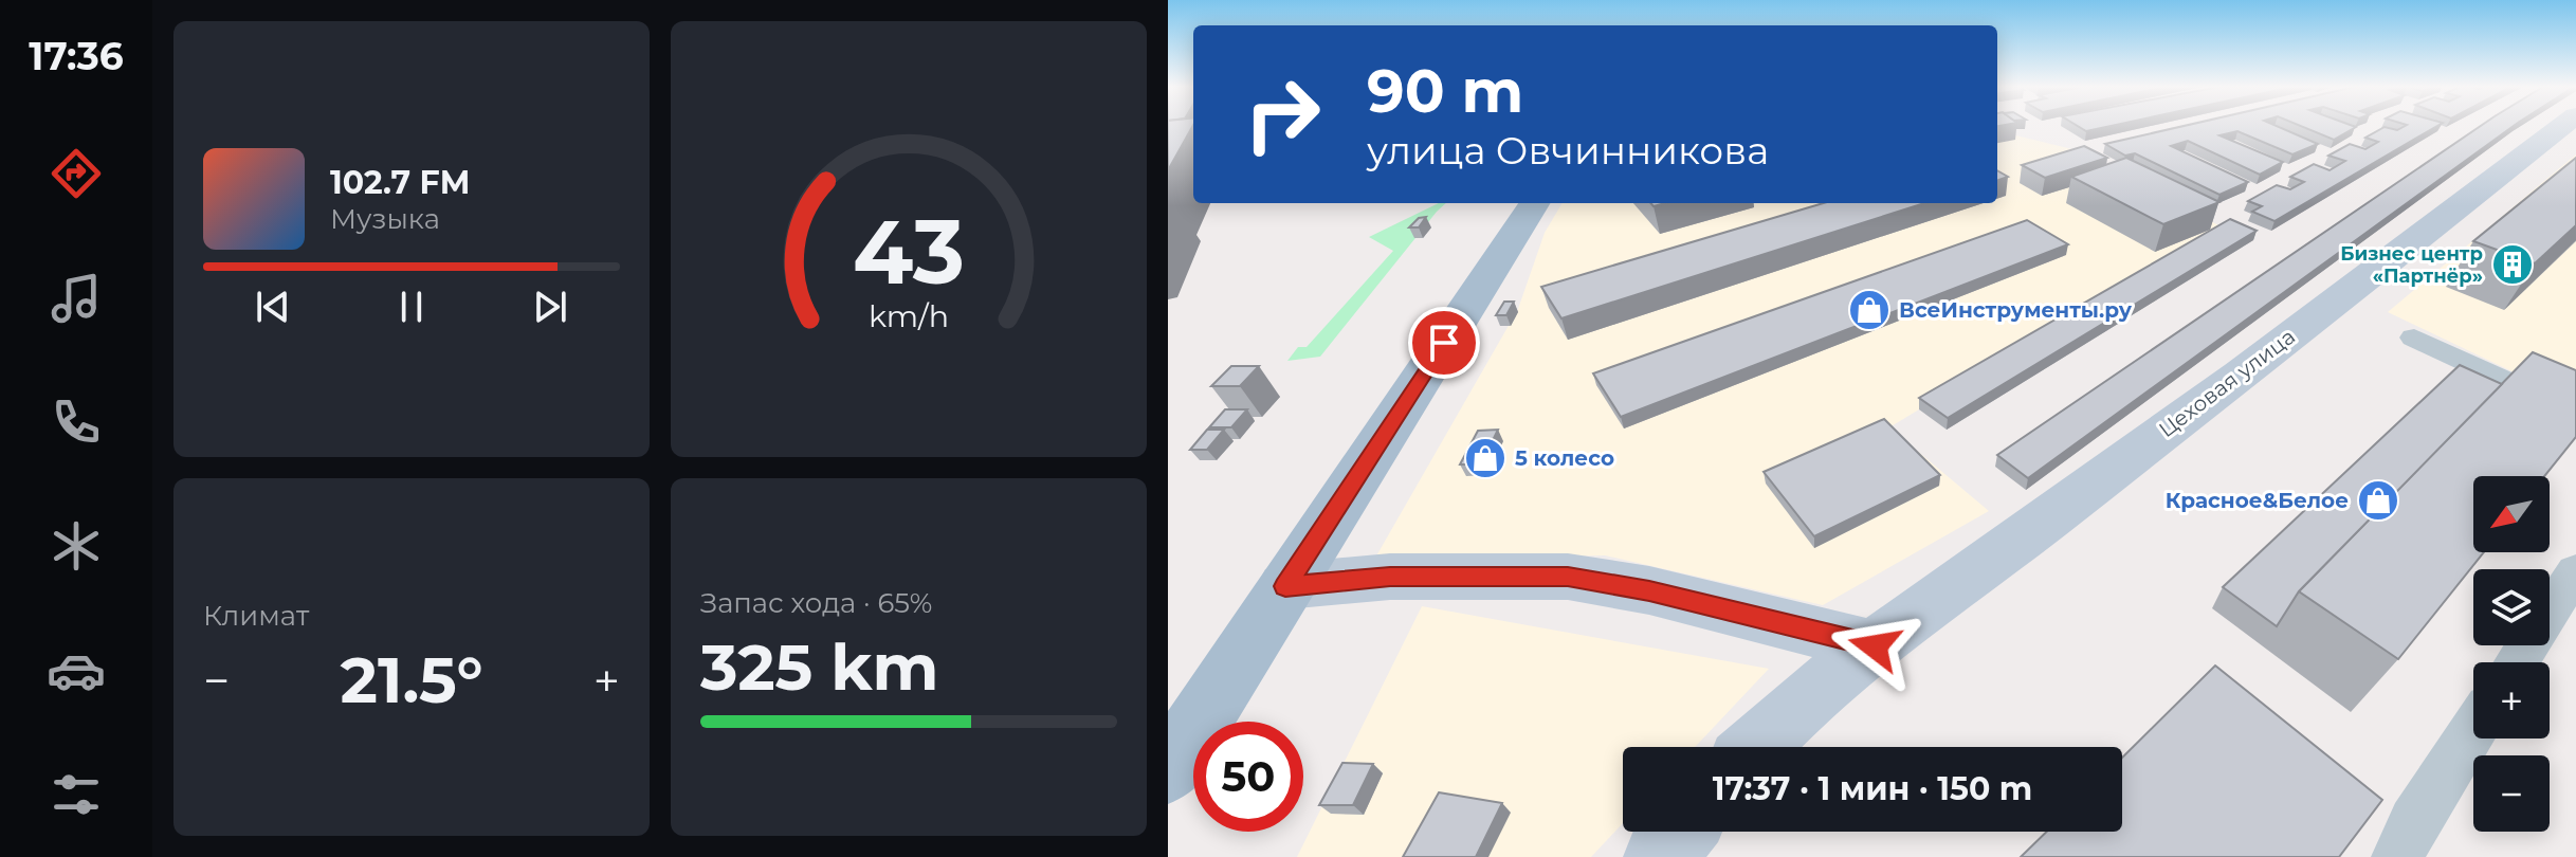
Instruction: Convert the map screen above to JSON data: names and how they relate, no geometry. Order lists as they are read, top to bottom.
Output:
{
  "streets": {
    "main road": ["Цеховая улица"]
  },
  "places": {
    "building": ["Бизнес центр «Партнёр»"],
    "shop": ["ВсеИнструменты.ру", "5 колесо", "Красное&Белое"]
  },
  "north": "bottom left",
  "page": {
    "tabs": "17:36",
    "turn": ["90 m", "улица Овчинникова"],
    "song": ["102.7 FM", "Музыка"],
    "map_buttons": ["+", "−"],
    "tile": [
      "Климат",
      ["Запас хода · 65%", "325 km"]
    ],
    "heat": ["−", "21.5°", "+"],
    "limit": "50",
    "trip": "17:37 · 1 мин · 150 m",
    "gauge": ["43", "km/h"]
  }
}
